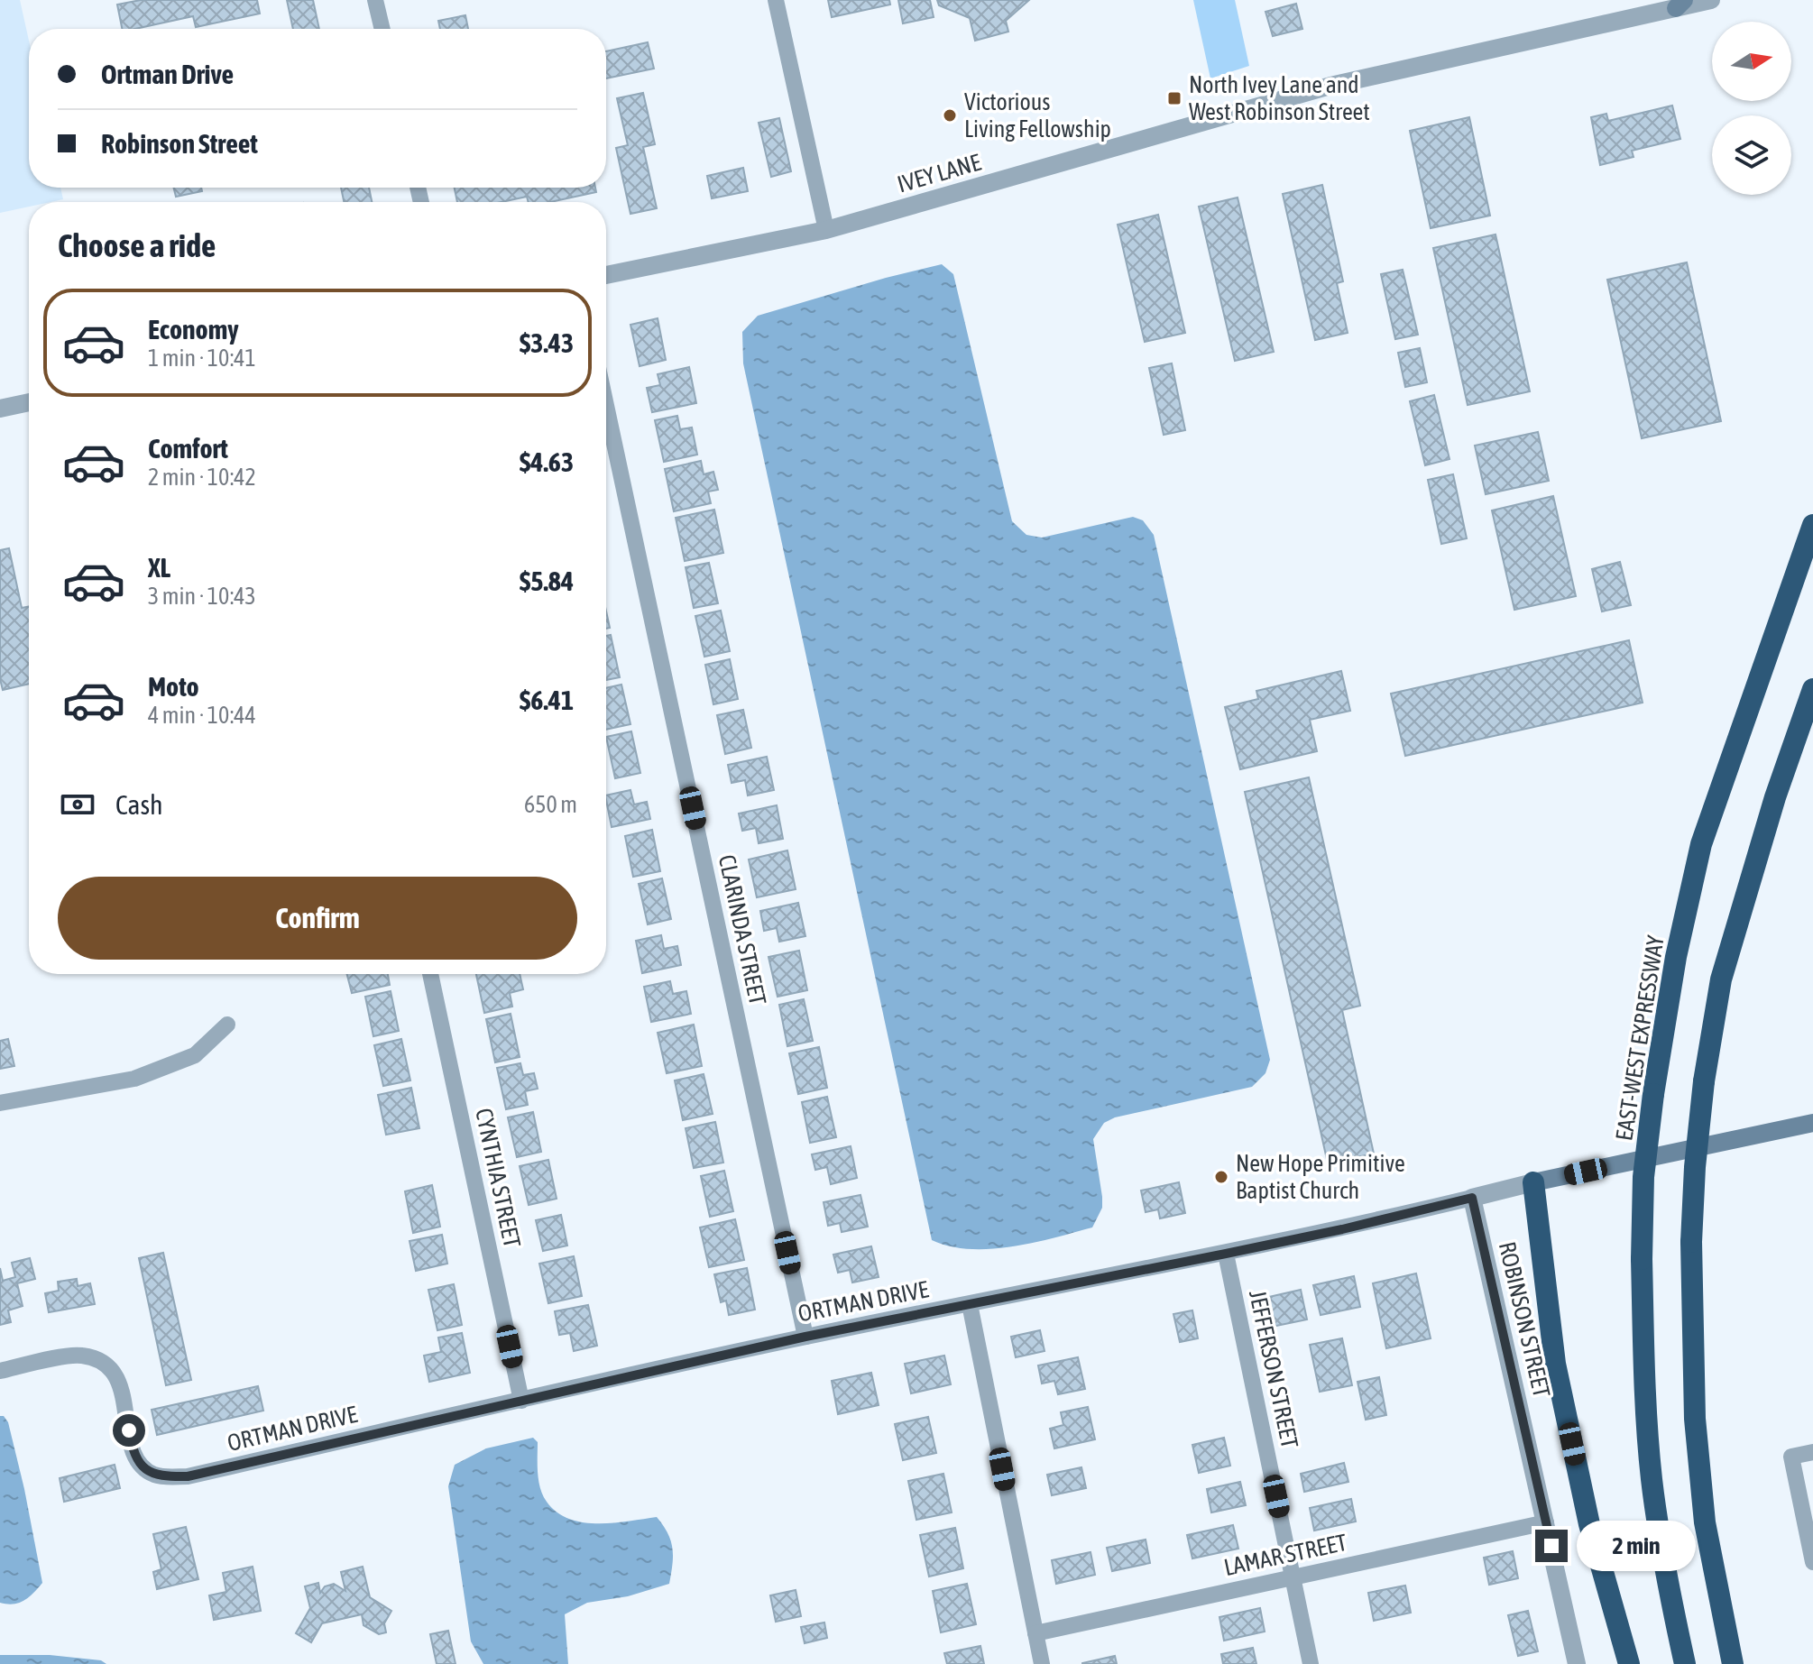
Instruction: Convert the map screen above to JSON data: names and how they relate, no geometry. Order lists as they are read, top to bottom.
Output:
{
  "streets": {
    "highway": ["EAST-WEST EXPRESSWAY"],
    "main road": ["ORTMAN DRIVE"],
    "street": [
      "IVEY LANE",
      "CLARINDA STREET",
      "CYNTHIA STREET",
      "ROBINSON STREET",
      "JEFFERSON STREET",
      "LAMAR STREET"
    ]
  },
  "crossings": [
    ["CLARINDA STREET", "ORTMAN DRIVE"],
    ["CYNTHIA STREET", "ORTMAN DRIVE"],
    ["ORTMAN DRIVE", "ROBINSON STREET"],
    ["ORTMAN DRIVE", "JEFFERSON STREET"],
    ["ROBINSON STREET", "LAMAR STREET"],
    ["JEFFERSON STREET", "LAMAR STREET"]
  ],
  "places": {
    "transit": ["North Ivey Lane and West Robinson Street"],
    "other": ["Victorious Living Fellowship", "New Hope Primitive Baptist Church"]
  },
  "north": "right",
  "page": {
    "banner": ["Ortman Drive", "Robinson Street"],
    "heading": "Choose a ride",
    "list": [
      {
        "name": "Economy",
        "note": "1 min · 10:41",
        "value": "$3.43"
      },
      {
        "name": "Comfort",
        "note": "2 min · 10:42",
        "value": "$4.63"
      },
      {
        "name": "XL",
        "note": "3 min · 10:43",
        "value": "$5.84"
      },
      {
        "name": "Moto",
        "note": "4 min · 10:44",
        "value": "$6.41"
      }
    ],
    "pay": ["Cash", "650 m"],
    "buttons": "Confirm",
    "bubble": "2 min"
  }
}
